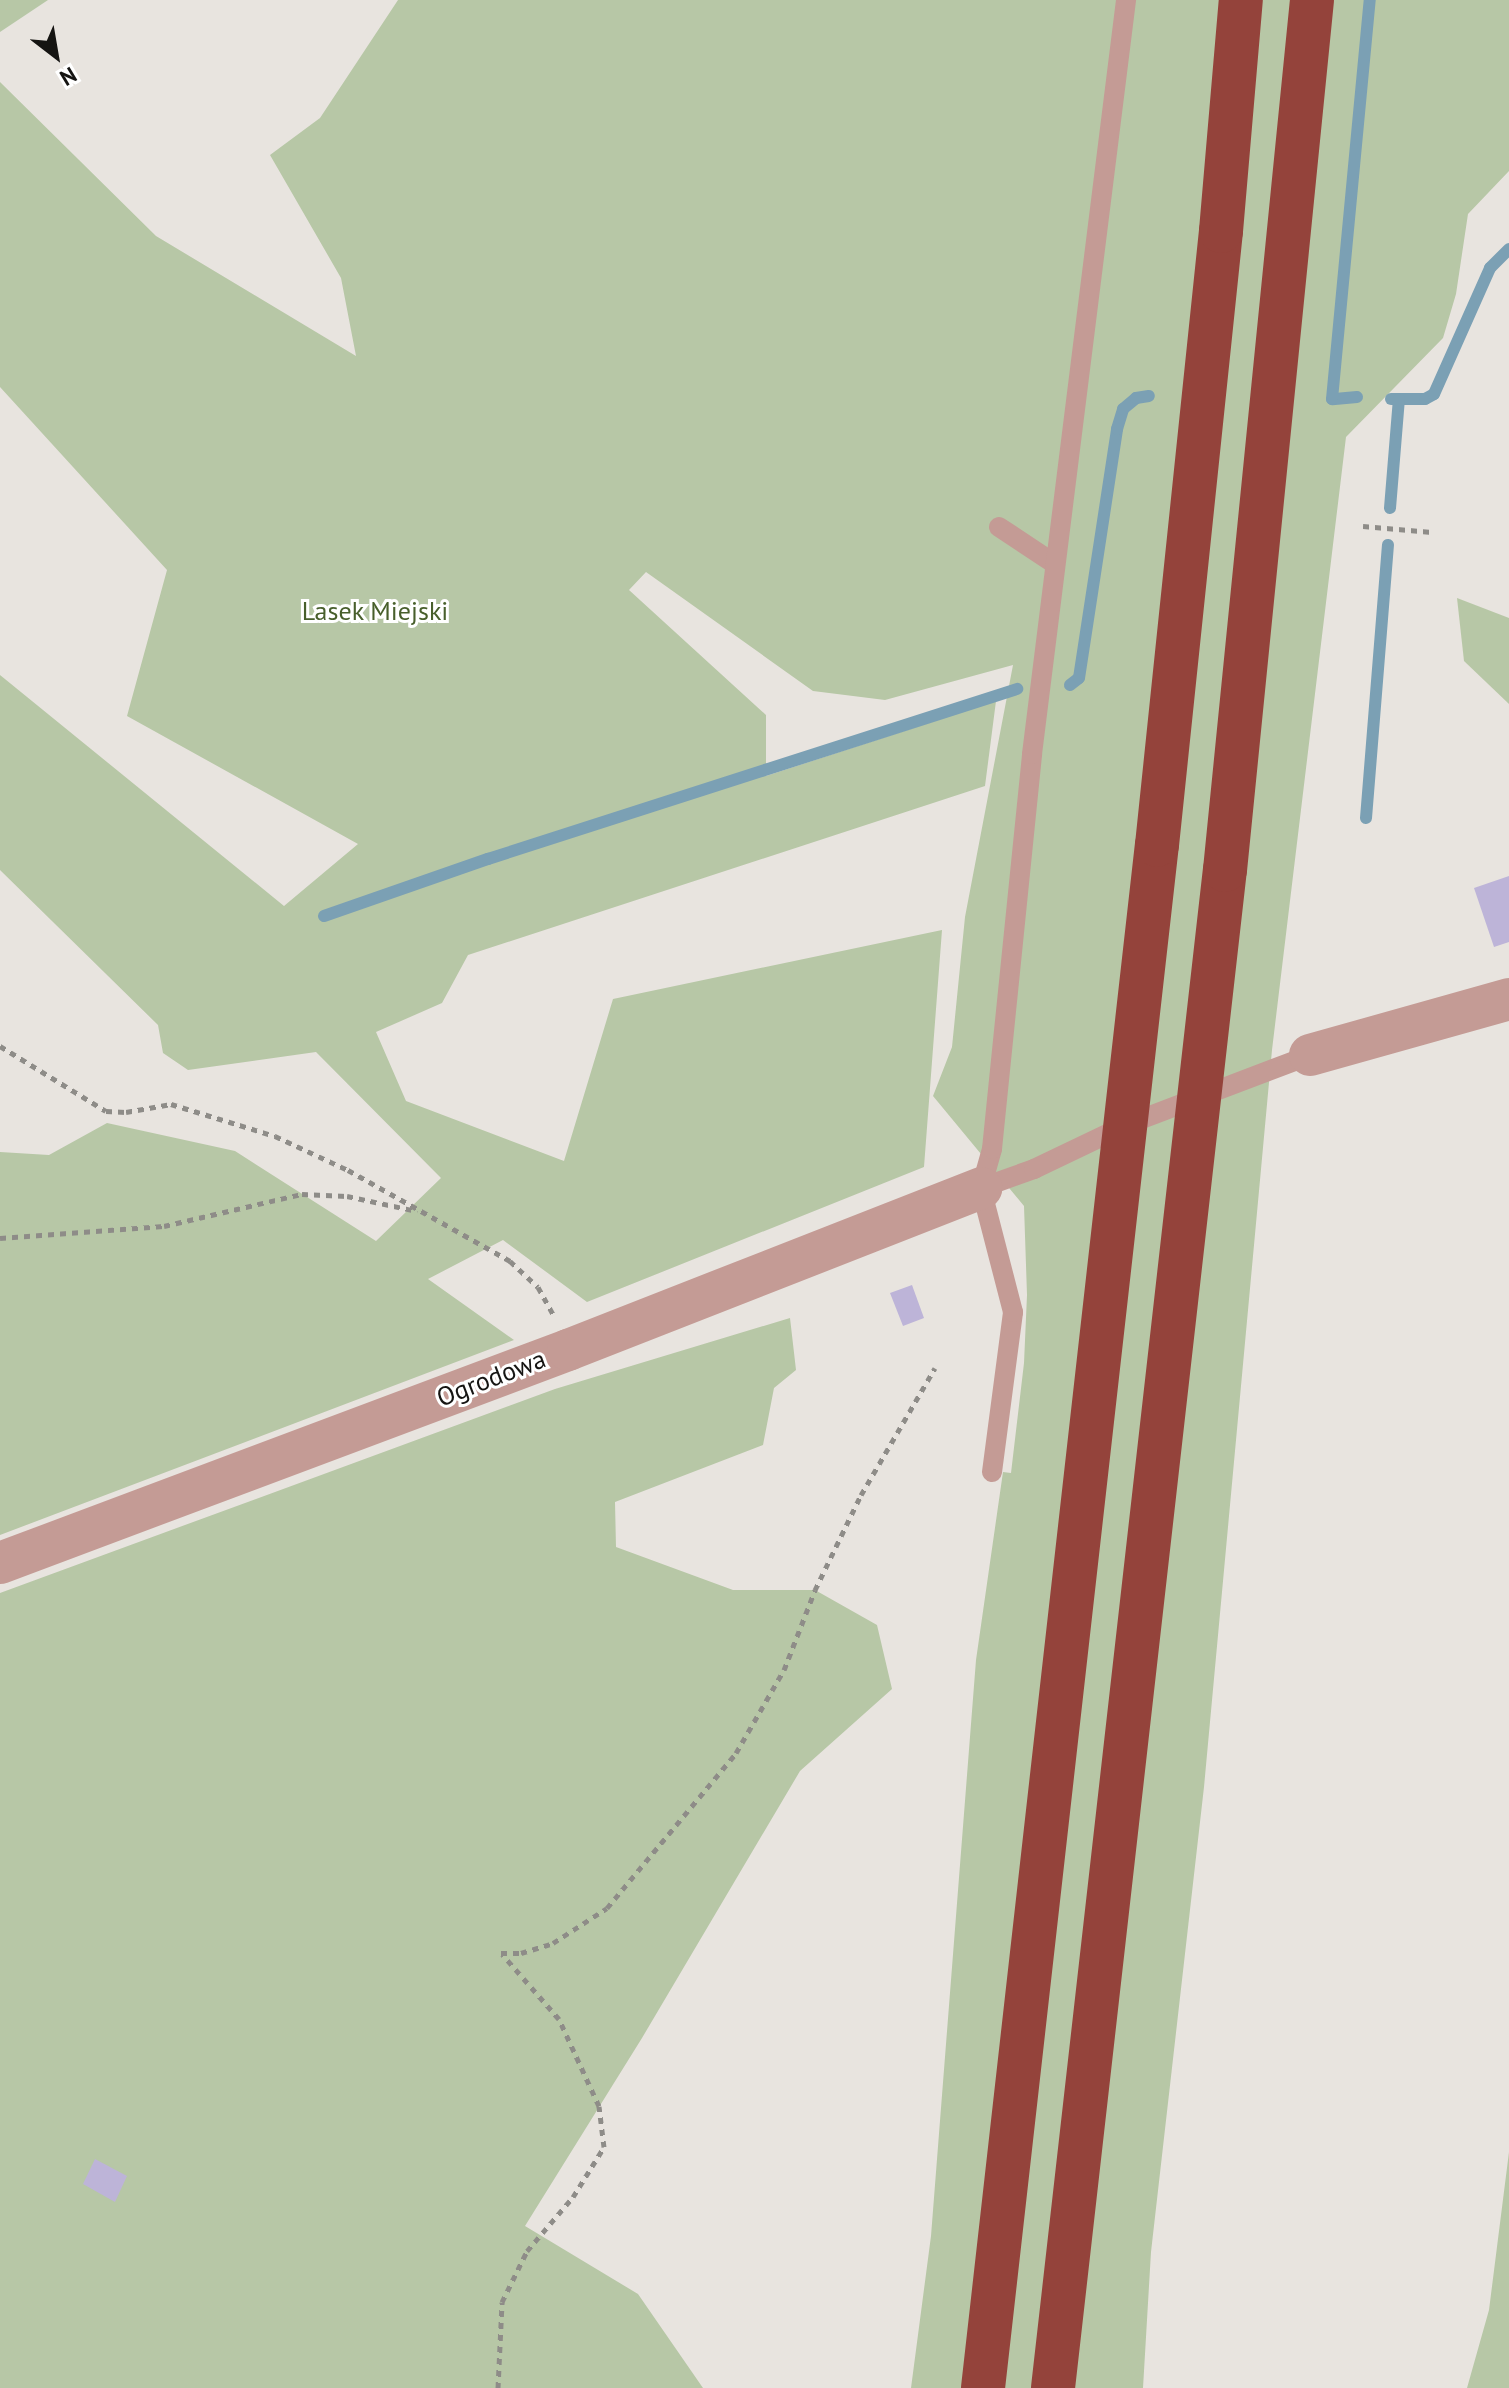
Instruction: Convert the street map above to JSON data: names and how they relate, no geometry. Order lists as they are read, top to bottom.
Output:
{
  "streets": {
    "street": ["Ogrodowa"]
  },
  "parks": ["Lasek Miejski"],
  "north": "bottom right"
}
